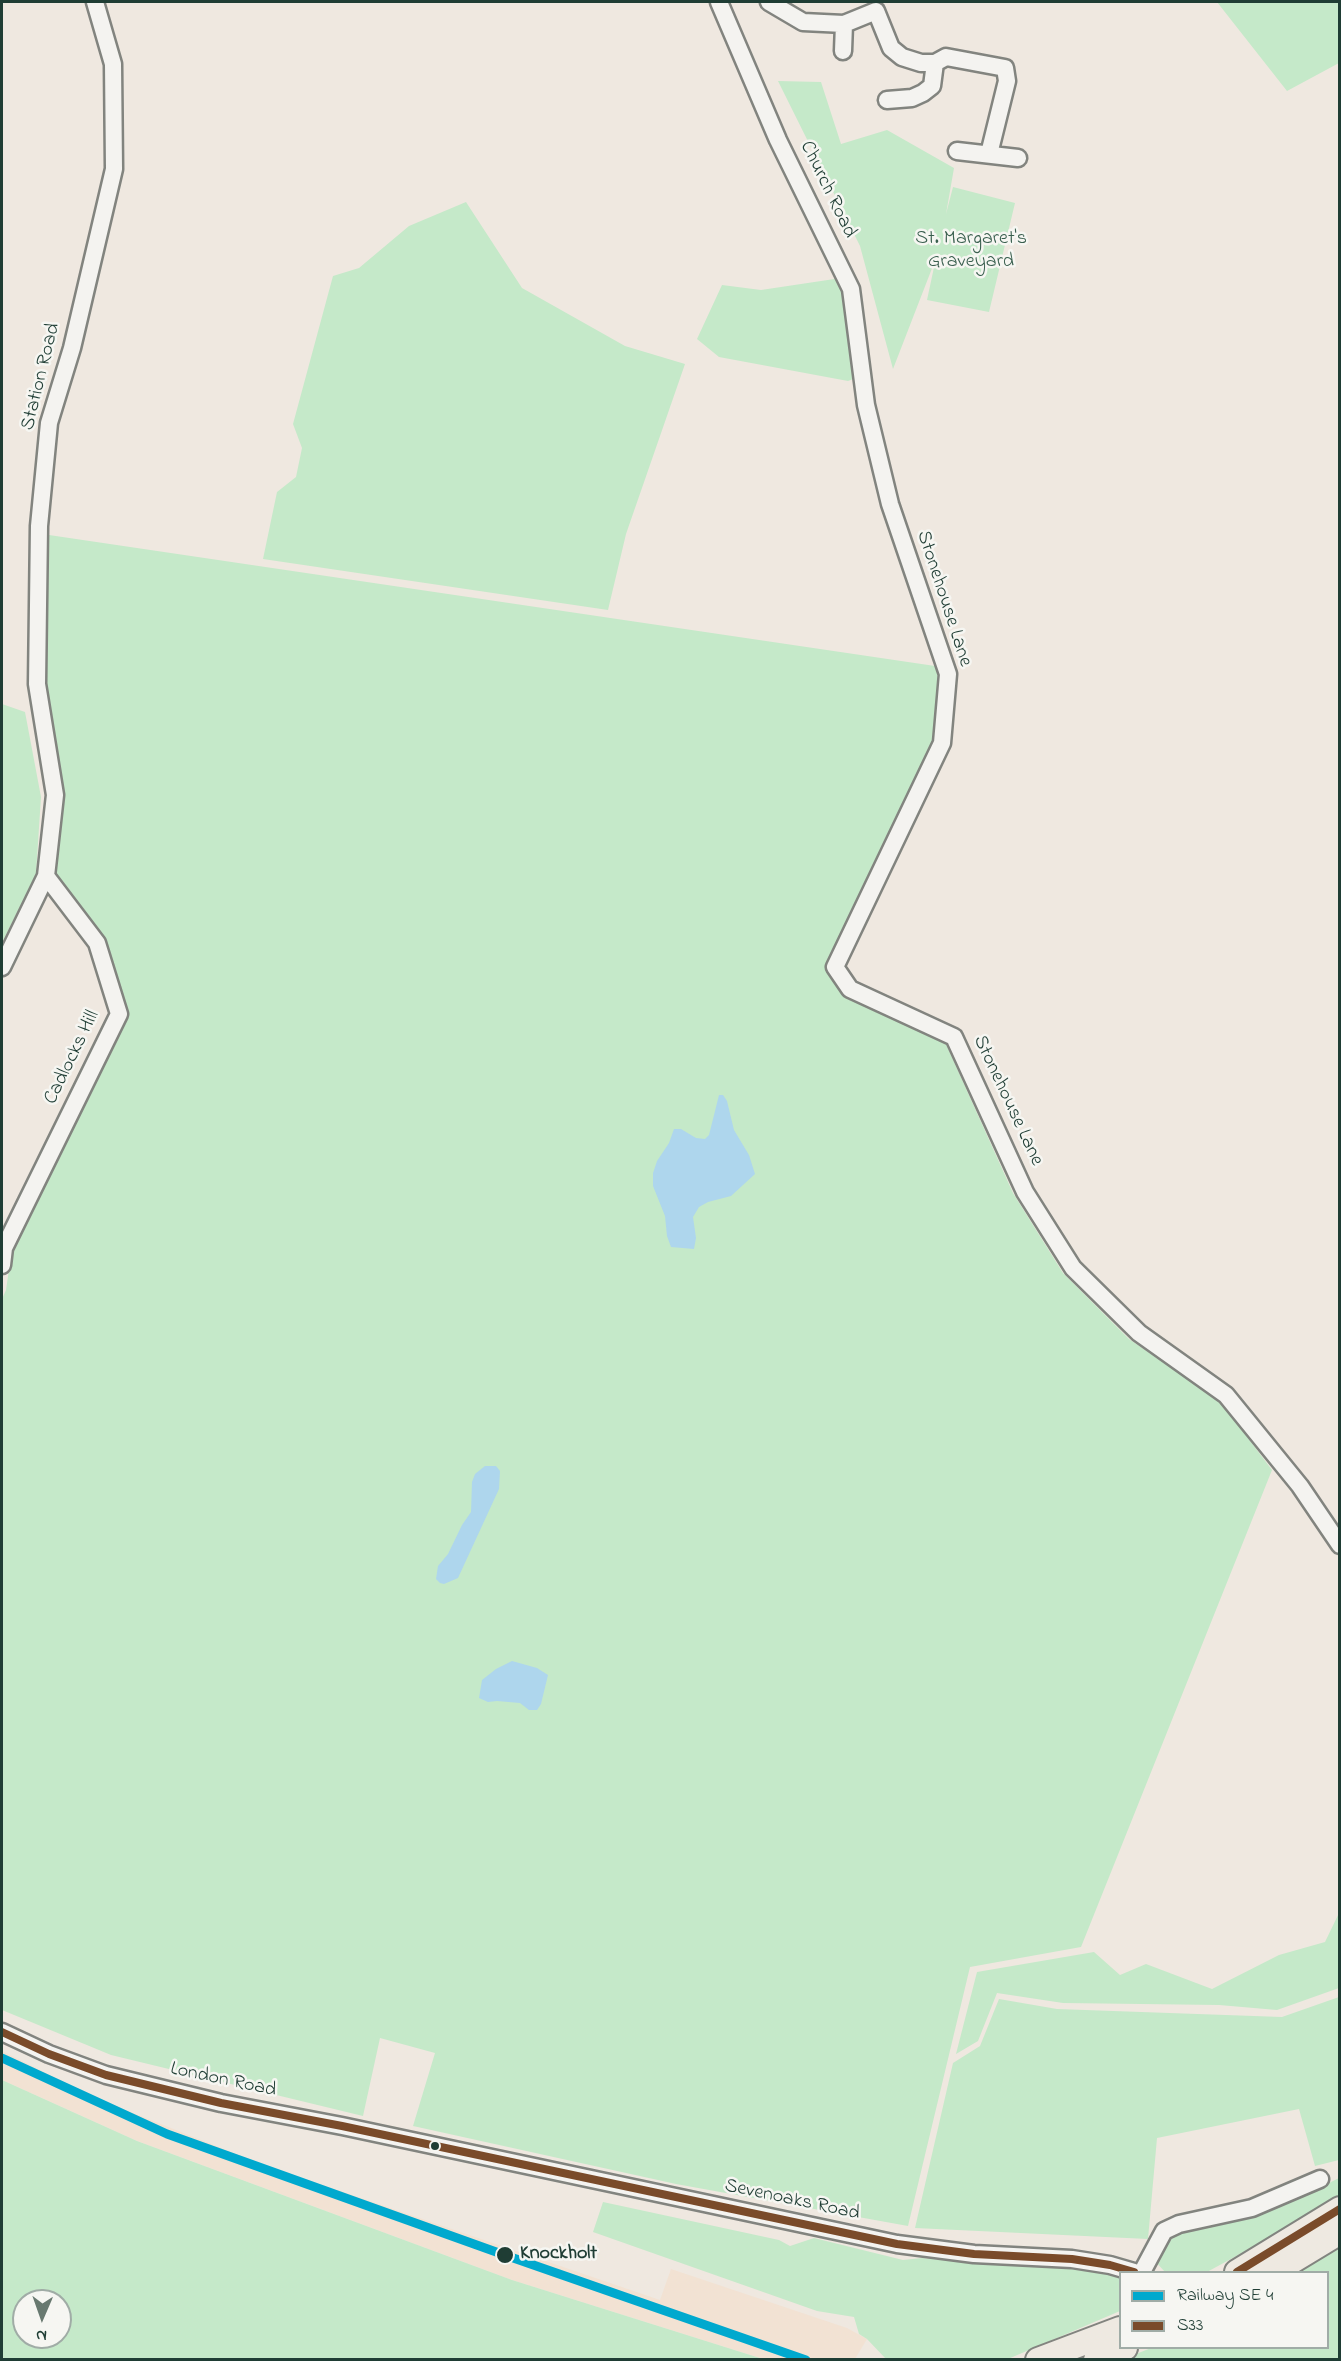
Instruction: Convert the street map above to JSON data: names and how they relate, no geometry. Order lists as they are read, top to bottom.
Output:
{
  "streets": {
    "street": [
      "Church Road",
      "Station Road",
      "Stonehouse Lane",
      "Cadlocks Hill",
      "London Road",
      "Sevenoaks Road"
    ]
  },
  "crossings": [
    ["Church Road", "Stonehouse Lane"],
    ["Station Road", "Cadlocks Hill"],
    ["London Road", "Sevenoaks Road"]
  ],
  "parks": ["St. Margaret's Graveyard"],
  "places": ["Knockholt"],
  "lines": ["transit line S33"],
  "legend": ["Railway SE 4", "S33"],
  "north": "bottom"
}
